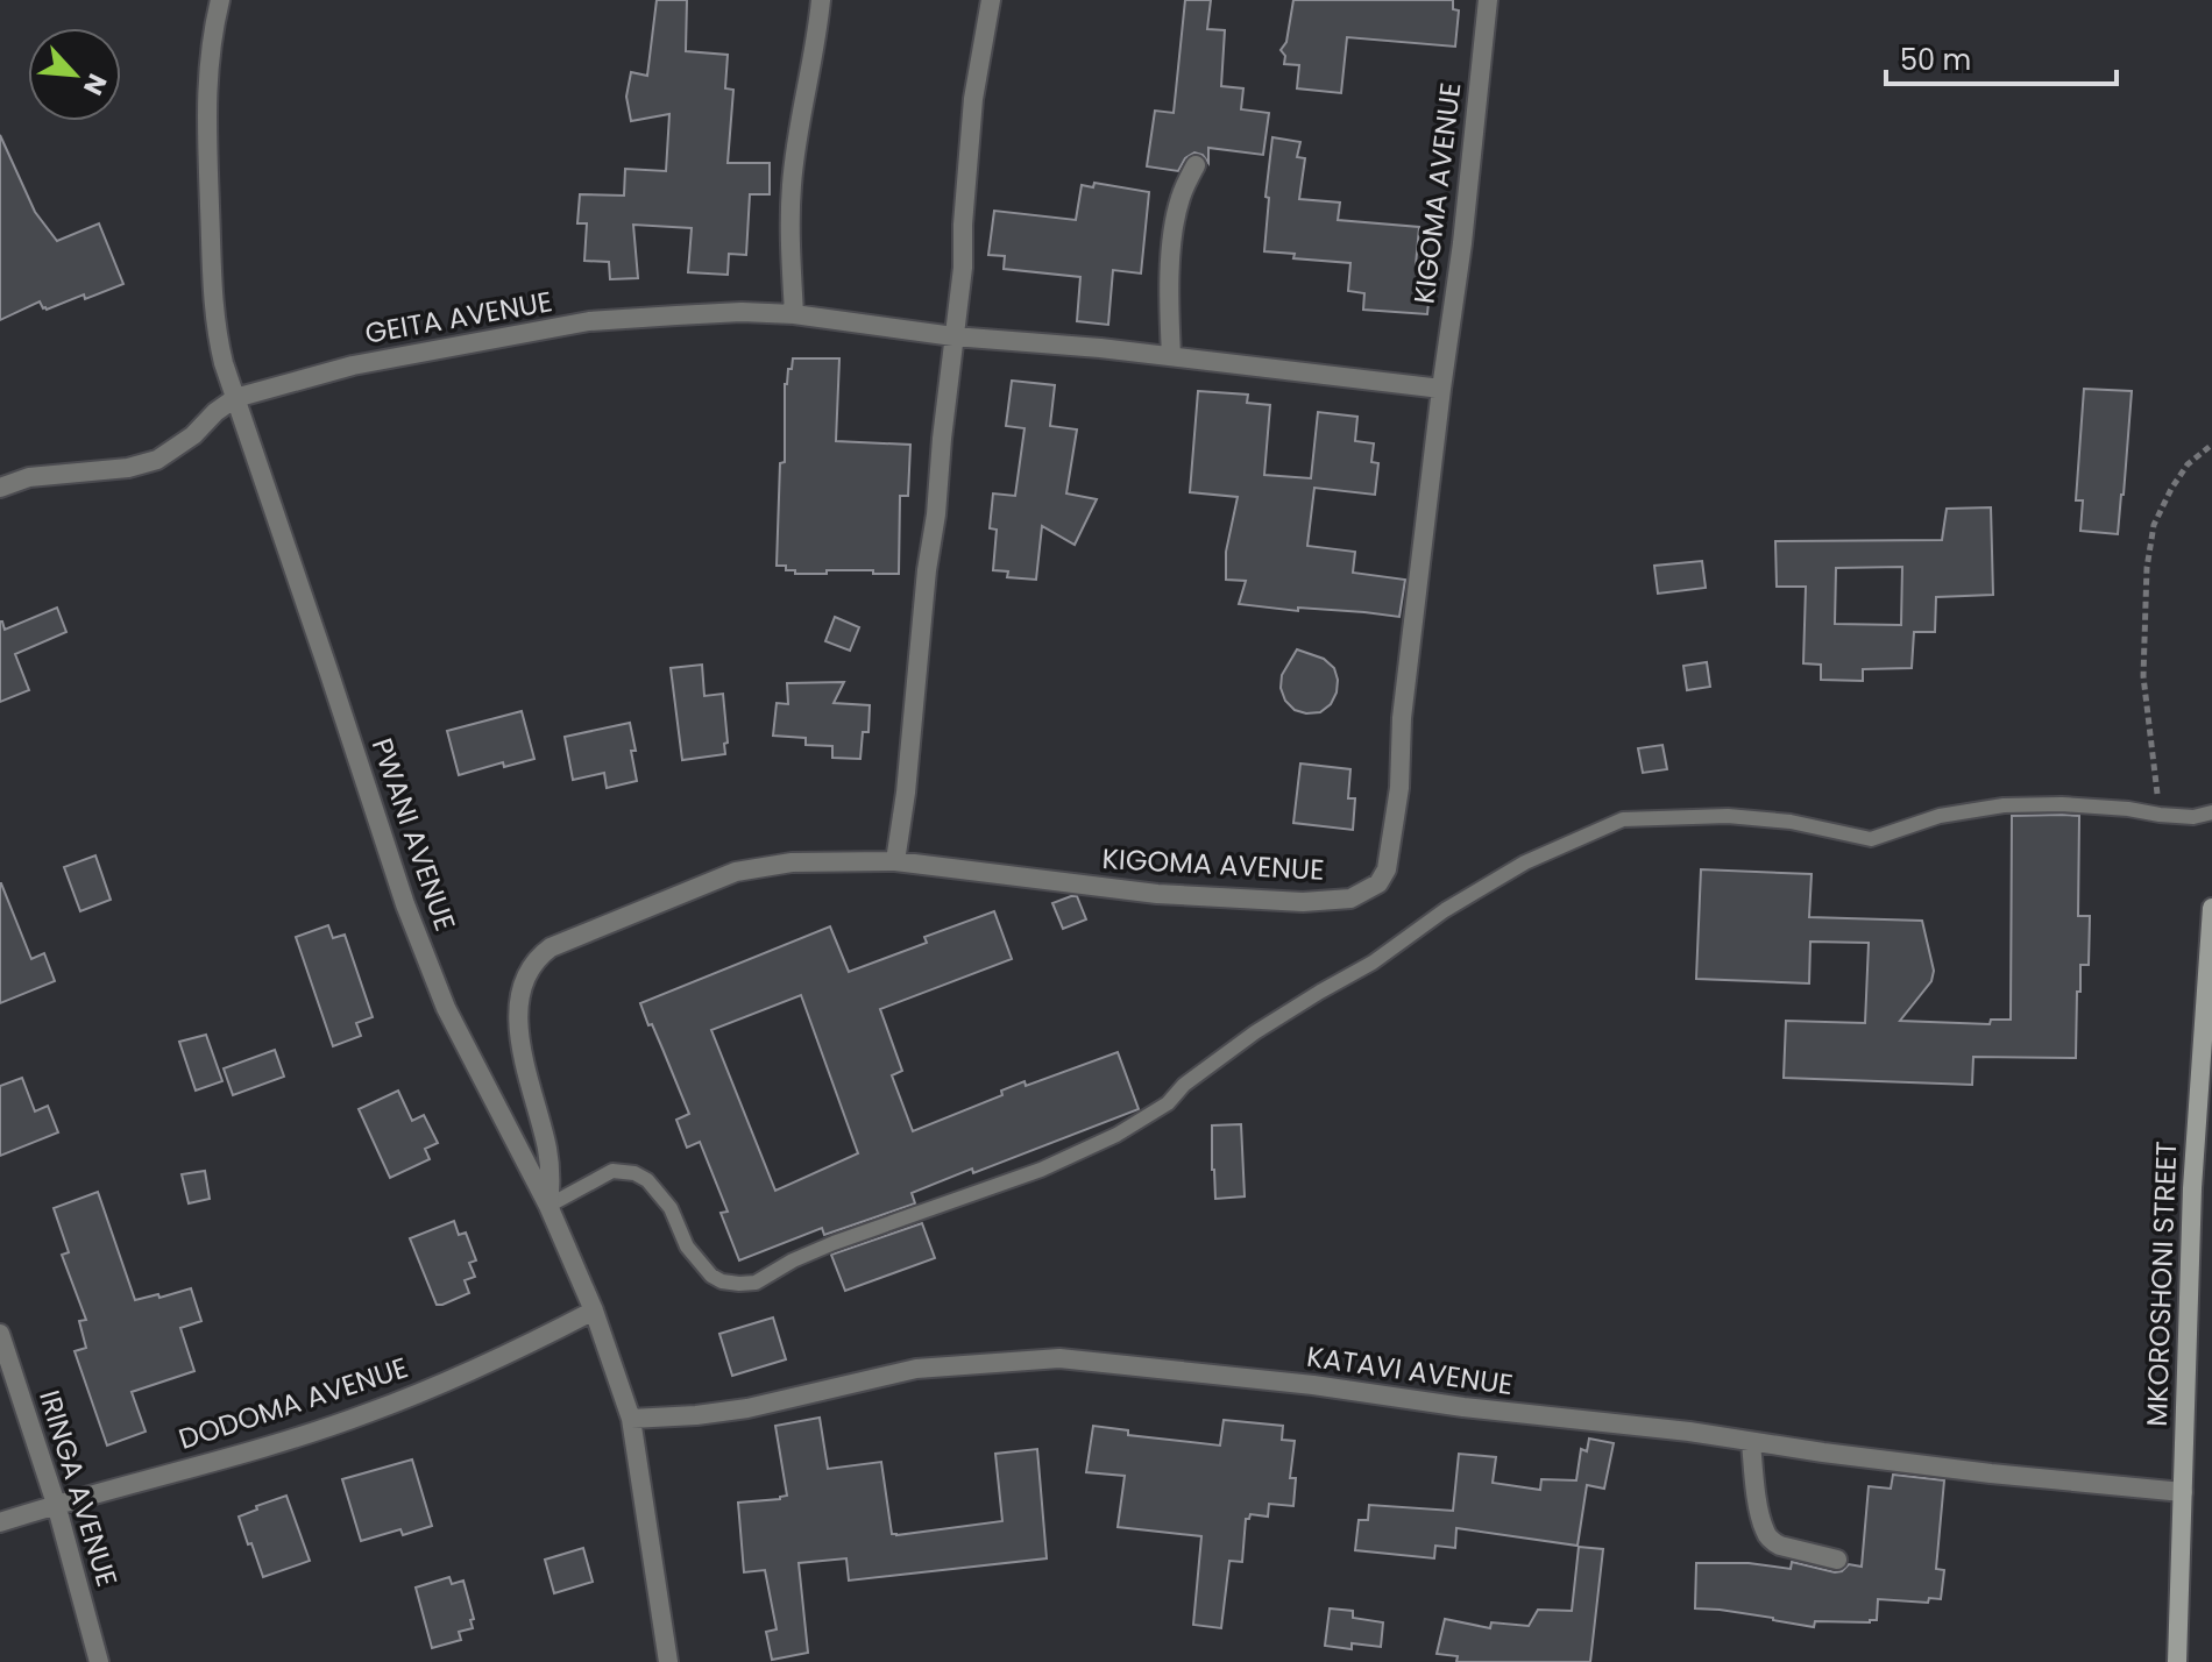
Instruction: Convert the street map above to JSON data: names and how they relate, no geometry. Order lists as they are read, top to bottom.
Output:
{
  "streets": {
    "street": [
      "KIGOMA AVENUE",
      "GEITA AVENUE",
      "PWANI AVENUE",
      "MKOROSHONI STREET",
      "KATAVI AVENUE",
      "DODOMA AVENUE",
      "IRINGA AVENUE"
    ]
  },
  "crossings": [
    ["KIGOMA AVENUE", "GEITA AVENUE"],
    ["KIGOMA AVENUE", "PWANI AVENUE"],
    ["GEITA AVENUE", "PWANI AVENUE"],
    ["PWANI AVENUE", "KATAVI AVENUE"],
    ["PWANI AVENUE", "DODOMA AVENUE"],
    ["MKOROSHONI STREET", "KATAVI AVENUE"],
    ["DODOMA AVENUE", "IRINGA AVENUE"]
  ],
  "scale_bar": "50 m",
  "north": "bottom right"
}
